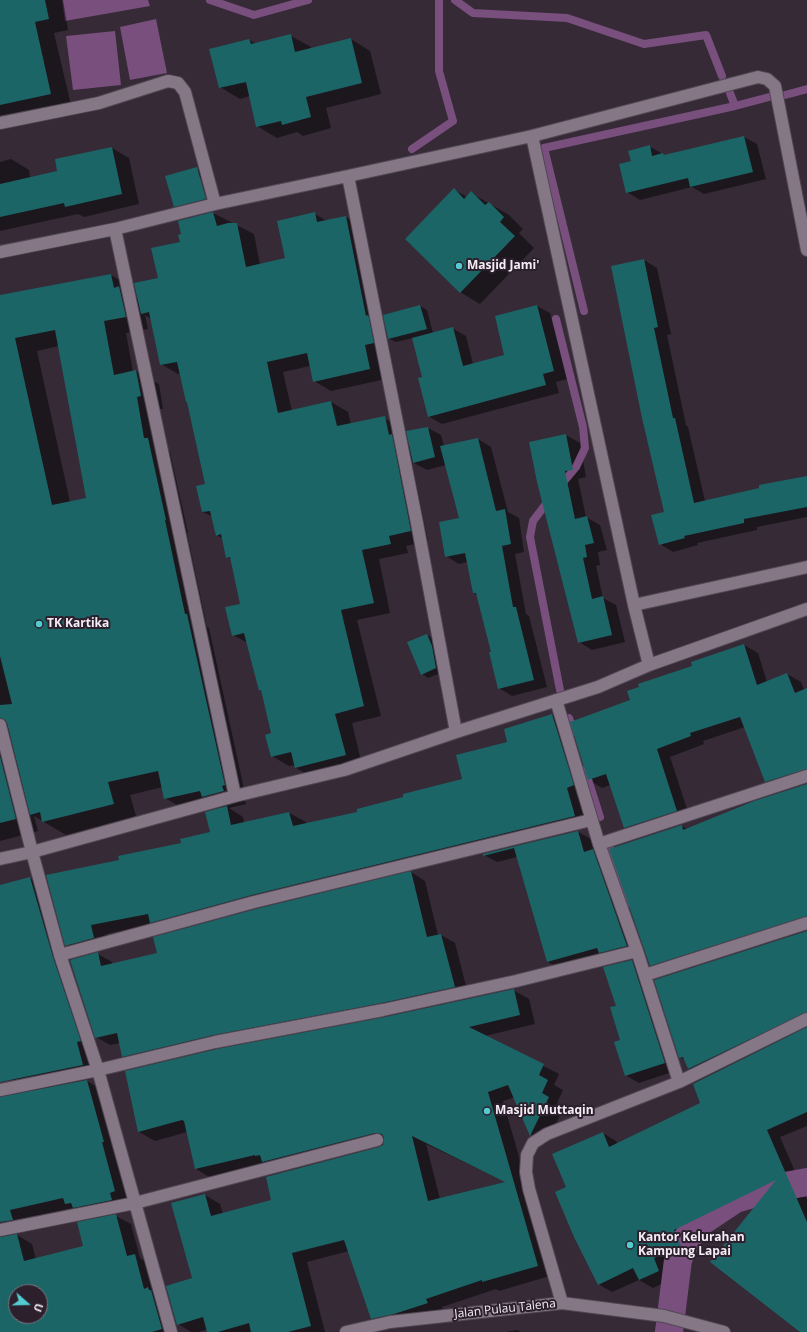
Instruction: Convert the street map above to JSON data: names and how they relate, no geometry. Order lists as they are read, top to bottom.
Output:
{
  "streets": {
    "street": ["Jalan Pulau Talena"]
  },
  "places": [
    "Masjid Jami'",
    "TK Kartika",
    "Masjid Muttaqin",
    "Kantor Kelurahan Kampung Lapai"
  ],
  "north": "right"
}
